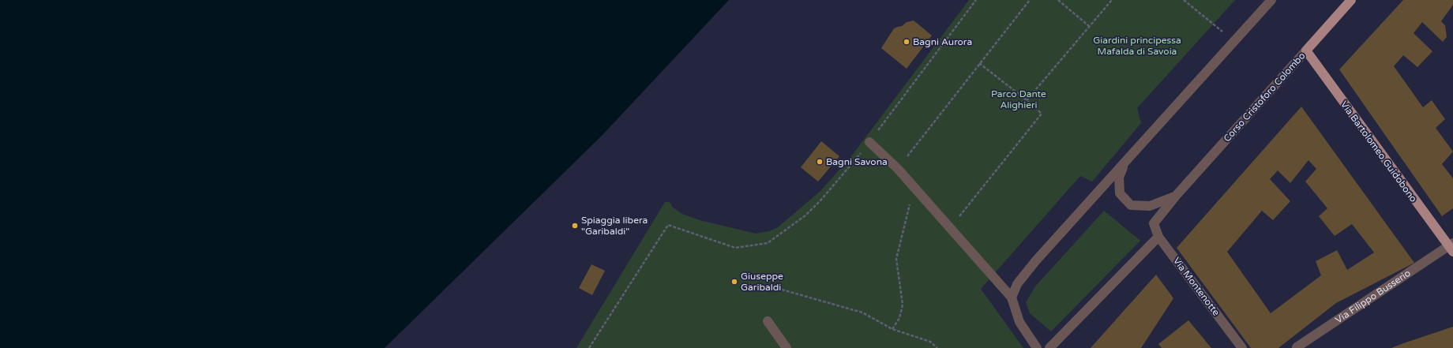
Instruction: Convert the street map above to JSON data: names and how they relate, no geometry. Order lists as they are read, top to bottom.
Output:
{
  "streets": {
    "main road": ["Corso Cristoforo Colombo", "Via Bartolomeo Guidobono"],
    "street": ["Via Montenotte", "Via Filippo Busserio"]
  },
  "crossings": [
    ["Corso Cristoforo Colombo", "Via Bartolomeo Guidobono"],
    ["Corso Cristoforo Colombo", "Via Montenotte"],
    ["Via Bartolomeo Guidobono", "Via Filippo Busserio"]
  ],
  "parks": ["Giardini principessa Mafalda di Savoia", "Parco Dante Alighieri"],
  "places": [
    "Bagni Aurora",
    "Bagni Savona",
    "Spiaggia libera \"Garibaldi\"",
    "Giuseppe Garibaldi"
  ]
}
